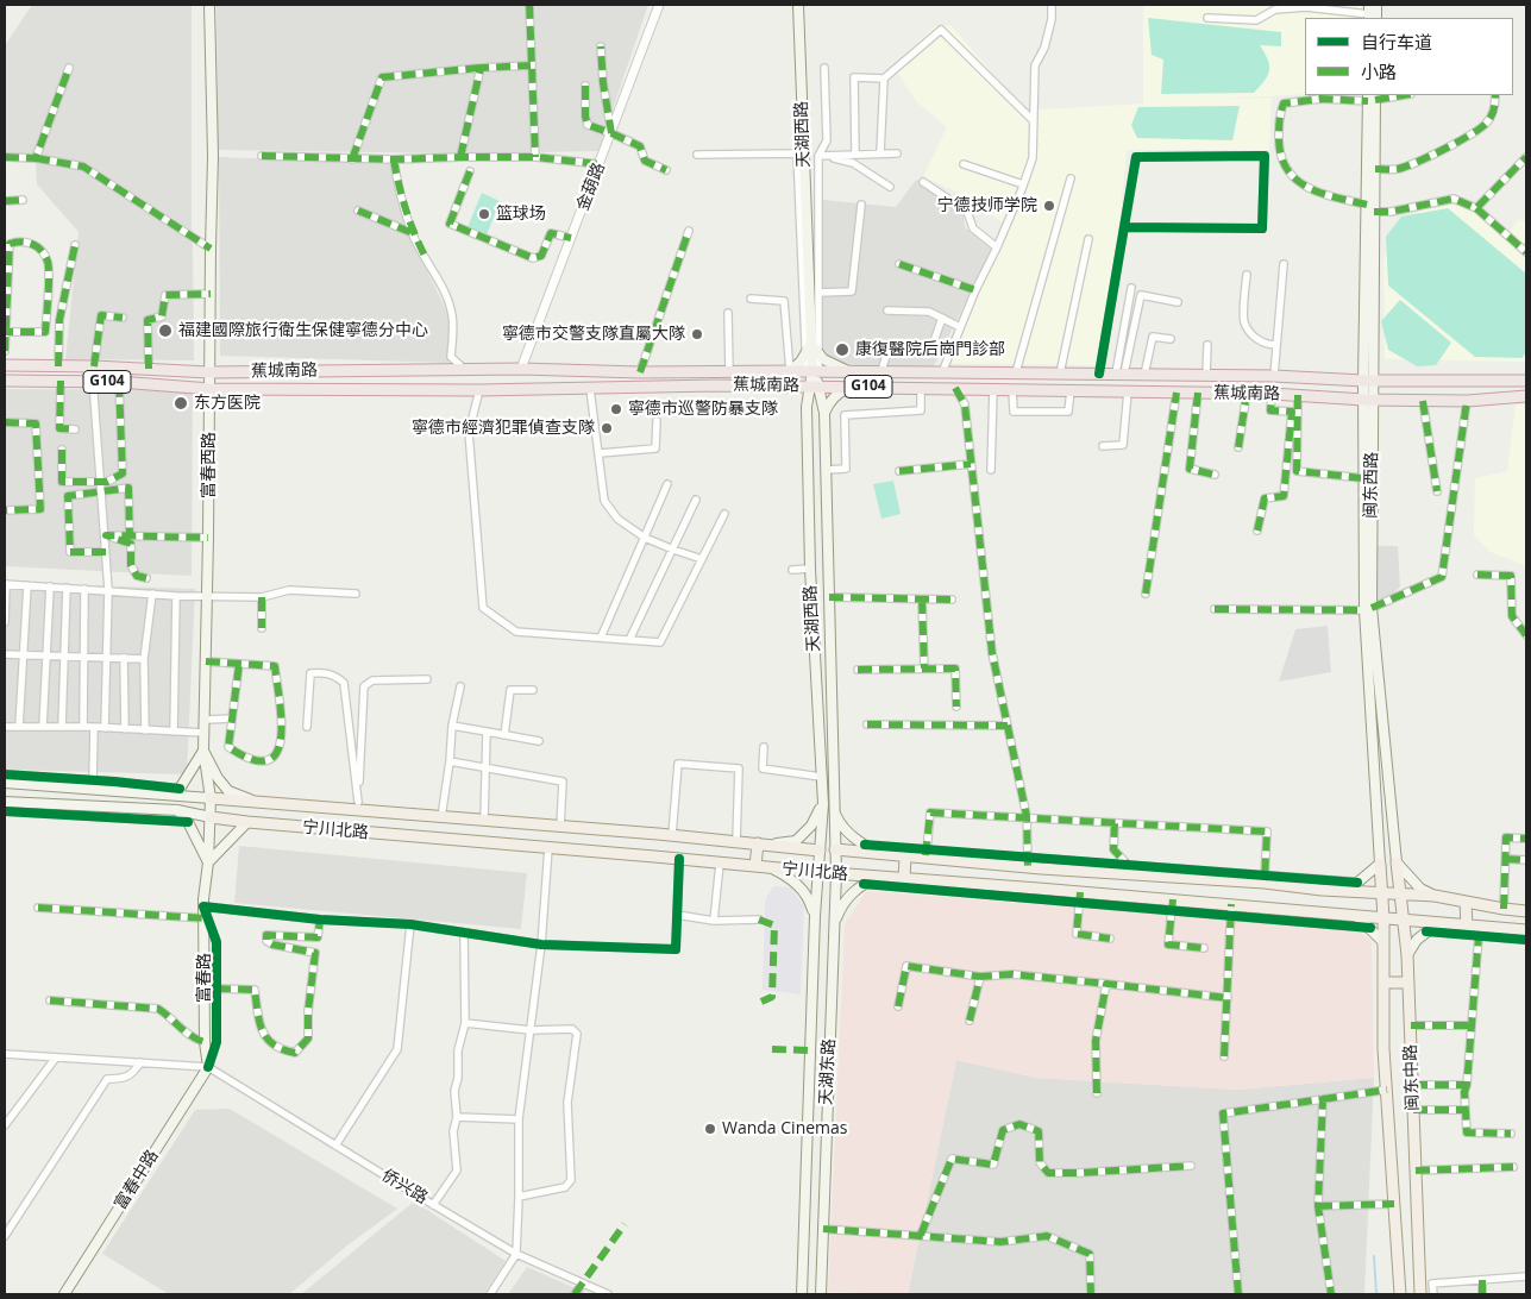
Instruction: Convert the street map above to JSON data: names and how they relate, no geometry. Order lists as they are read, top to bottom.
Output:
{
  "streets": {
    "highway": ["蕉城南路", "G104"],
    "main road": [
      "天湖西路",
      "富春西路",
      "闽东西路",
      "宁川北路",
      "富春路",
      "天湖东路",
      "闽东中路",
      "富春中路"
    ],
    "street": ["金葫路", "侨兴路"]
  },
  "crossings": [
    ["天湖西路", "蕉城南路"],
    ["天湖西路", "宁川北路"],
    ["天湖西路", "天湖东路"],
    ["金葫路", "蕉城南路"],
    ["蕉城南路", "富春西路"],
    ["蕉城南路", "闽东西路"],
    ["富春西路", "宁川北路"],
    ["富春西路", "富春路"],
    ["闽东西路", "闽东中路"],
    ["宁川北路", "富春路"],
    ["宁川北路", "天湖东路"],
    ["宁川北路", "闽东中路"],
    ["富春路", "富春中路"],
    ["富春路", "侨兴路"],
    ["富春中路", "侨兴路"]
  ],
  "places": [
    "宁德技师学院",
    "篮球场",
    "福建國際旅行衛生保健寧德分中心",
    "寧德市交警支隊直屬大隊",
    "康復醫院后崗門診部",
    "东方医院",
    "寧德市巡警防暴支隊",
    "寧德市經濟犯罪偵查支隊",
    "Wanda Cinemas"
  ],
  "legend": ["自行车道", "小路"]
}
